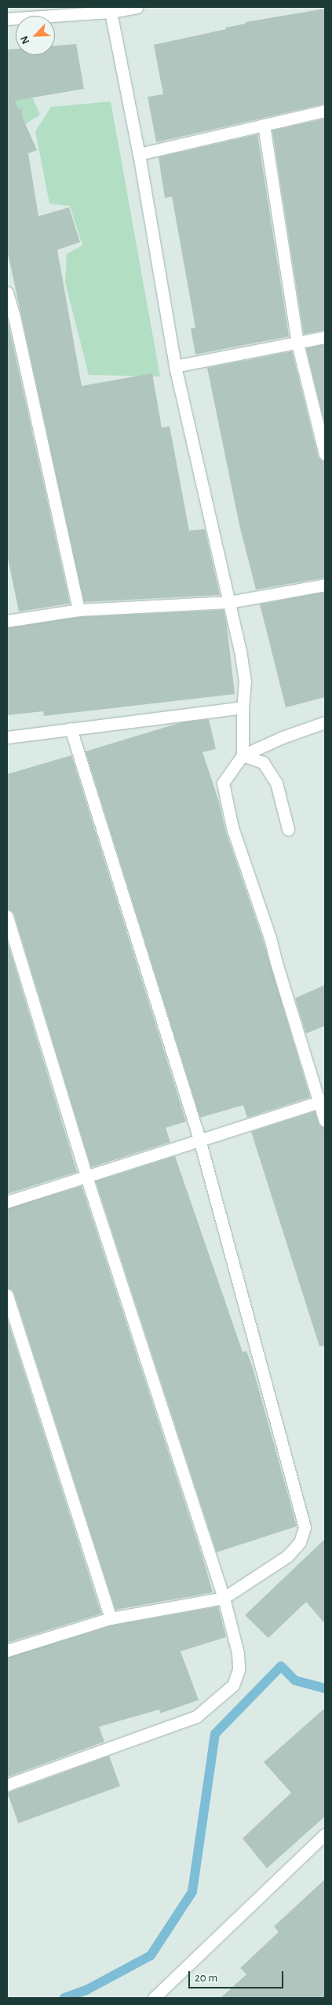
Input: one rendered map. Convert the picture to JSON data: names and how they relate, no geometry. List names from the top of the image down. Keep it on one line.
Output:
{"scale_bar":"20 m","north":"bottom left"}
